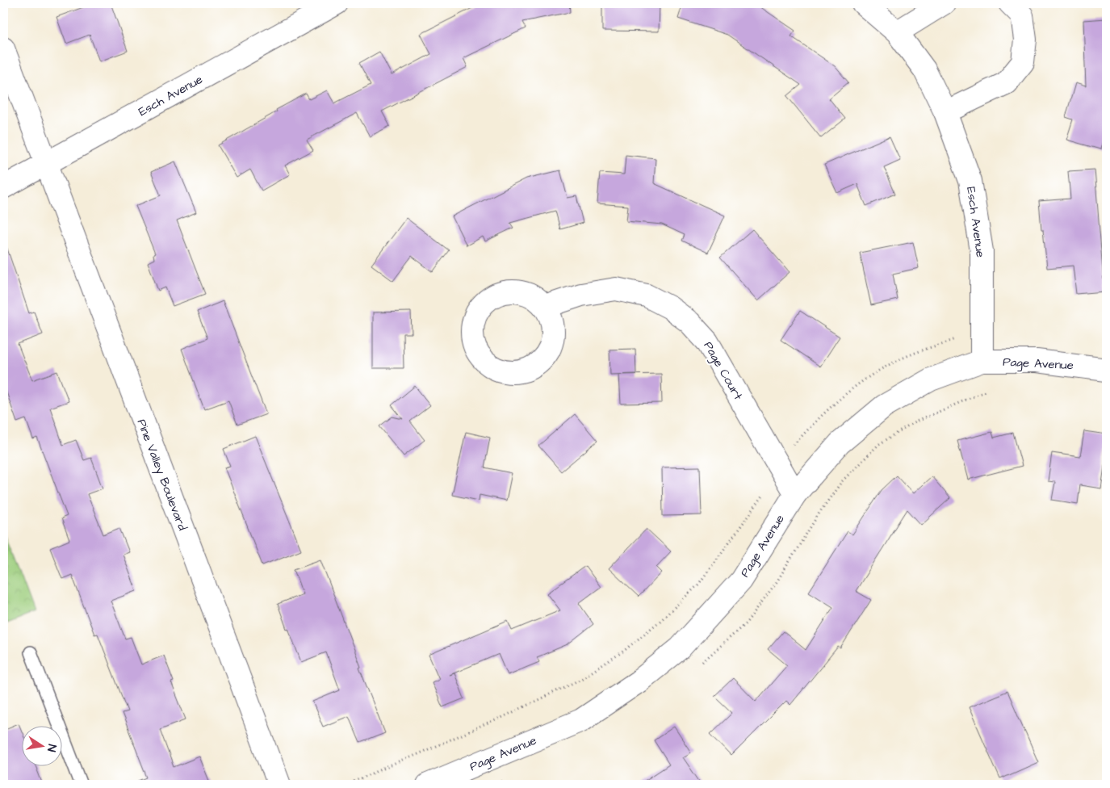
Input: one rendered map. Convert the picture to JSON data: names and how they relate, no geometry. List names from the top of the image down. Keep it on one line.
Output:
{"streets":{"street":["Esch Avenue","Page Avenue","Page Court","Pine Valley Boulevard"]},"crossings":[["Esch Avenue","Page Avenue"],["Esch Avenue","Pine Valley Boulevard"],["Page Avenue","Page Court"]],"north":"right"}
